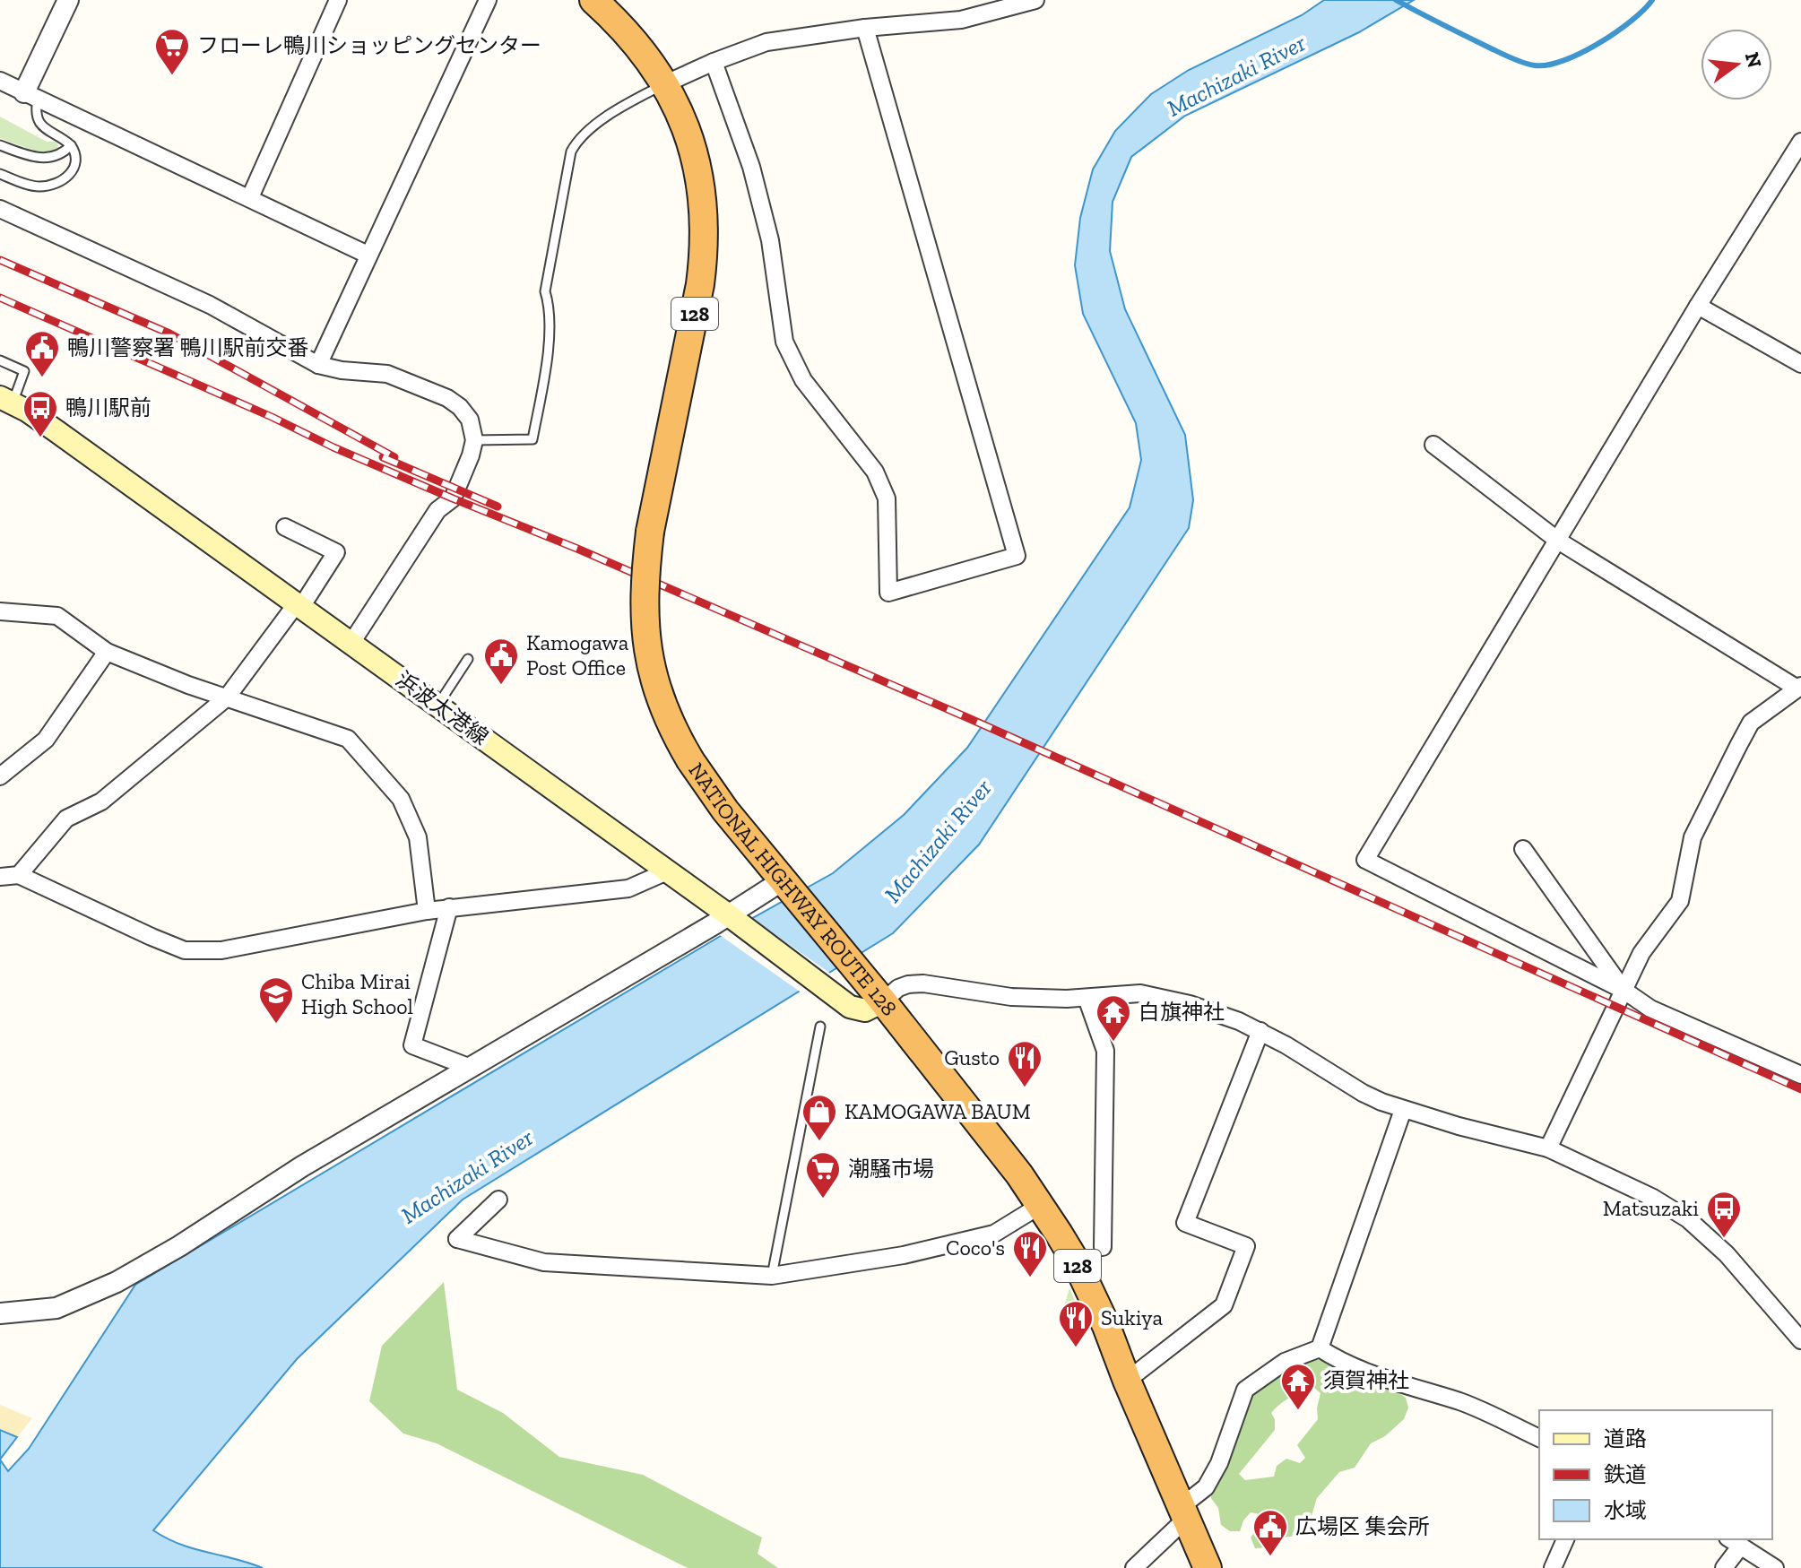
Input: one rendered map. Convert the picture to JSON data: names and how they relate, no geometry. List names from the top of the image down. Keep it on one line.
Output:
{"streets":{"highway":["128","NATIONAL HIGHWAY ROUTE 128"],"main road":["浜波太港線"]},"crossings":[["浜波太港線","NATIONAL HIGHWAY ROUTE 128"]],"water":["Machizaki River"],"places":{"supermarket":["フローレ鴨川ショッピングセンター","潮騒市場"],"public building":["鴨川警察署 鴨川駅前交番","Kamogawa Post Office","広場区 集会所"],"bus stop":["鴨川駅前","Matsuzaki"],"school or university":["Chiba Mirai High School"],"temple":["白旗神社","須賀神社"],"restaurant":["Gusto","Coco's","Sukiya"],"shop":["KAMOGAWA BAUM"]},"legend":["道路","鉄道","水域"],"north":"right"}
